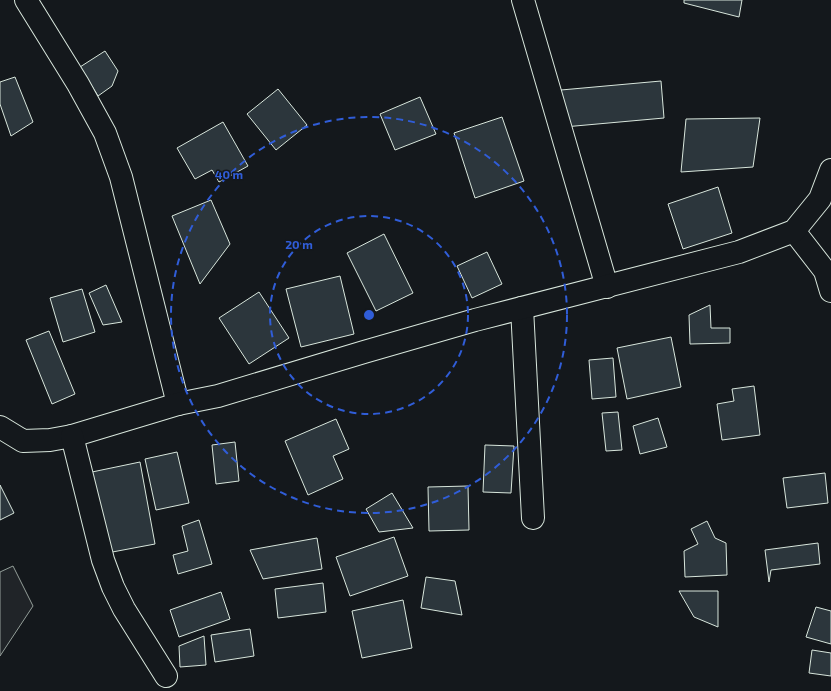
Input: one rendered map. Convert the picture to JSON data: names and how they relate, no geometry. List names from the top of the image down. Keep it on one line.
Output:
{"rings":["40 m","20 m"]}
